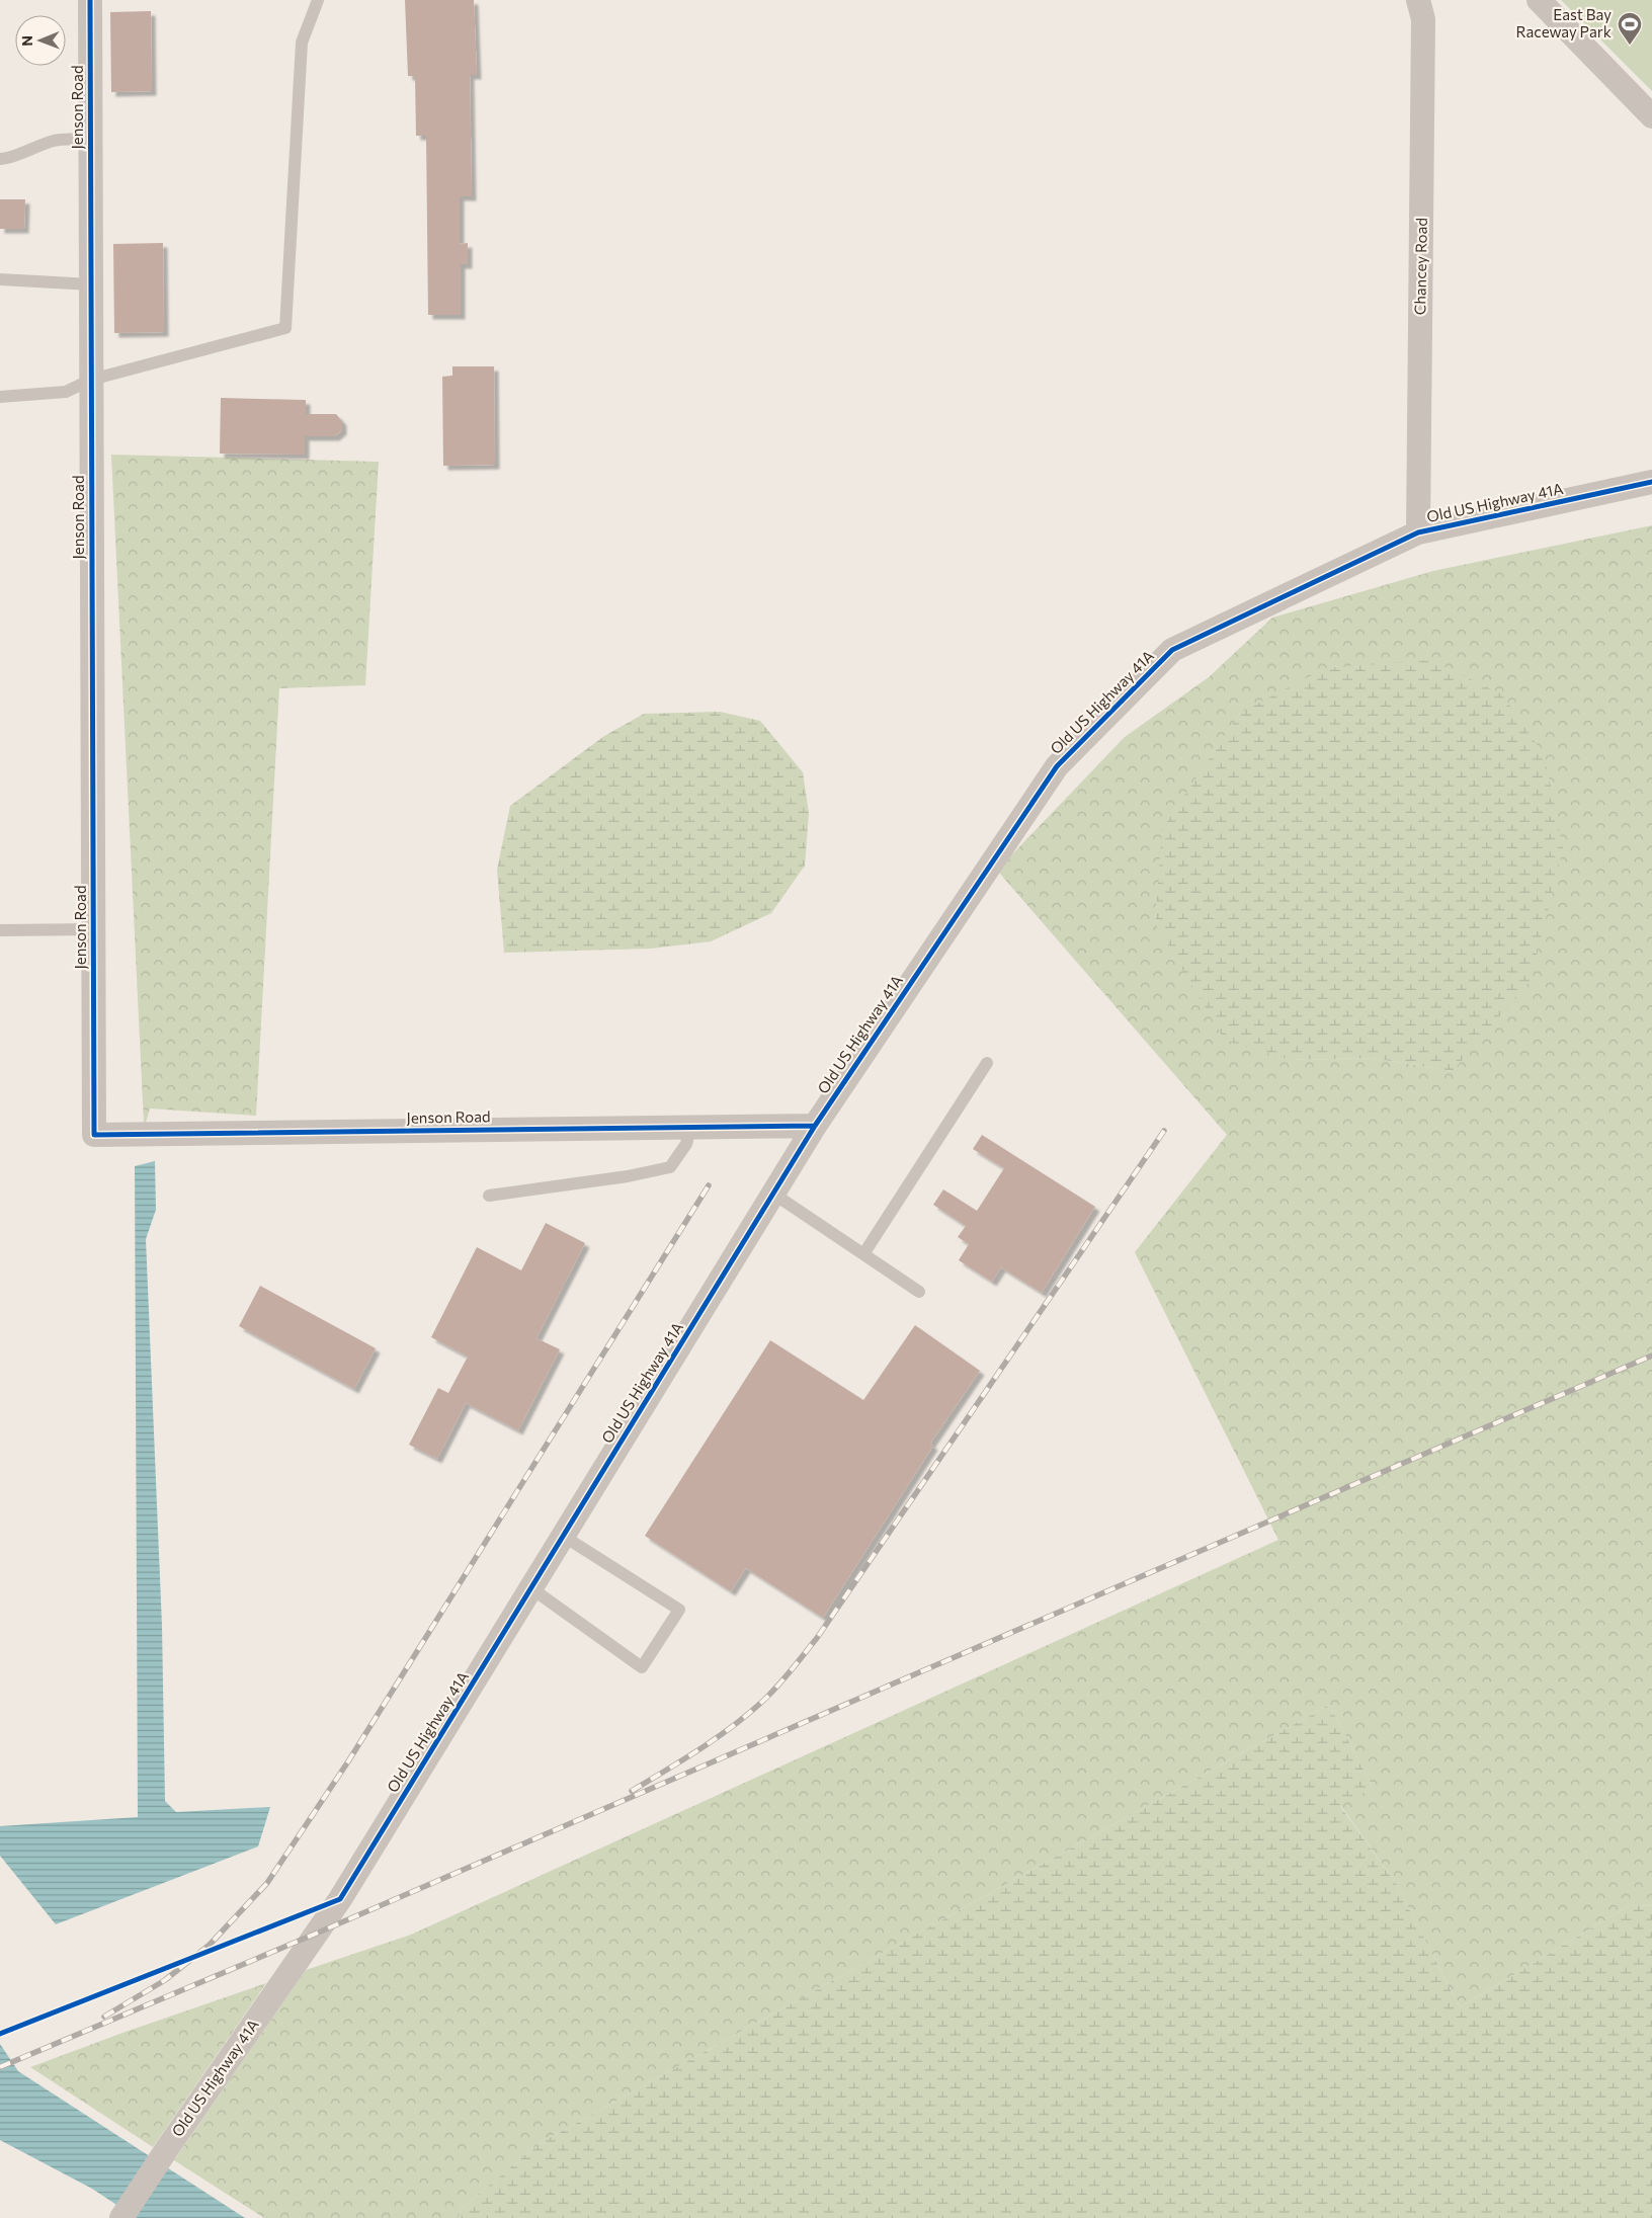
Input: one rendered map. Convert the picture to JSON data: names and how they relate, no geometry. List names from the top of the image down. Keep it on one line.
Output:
{"streets":{"street":["Jenson Road","Chancey Road","Old US Highway 41A"]},"crossings":[["Jenson Road","Old US Highway 41A"],["Chancey Road","Old US Highway 41A"]],"places":{"sports":["East Bay Raceway Park"]},"north":"left"}
